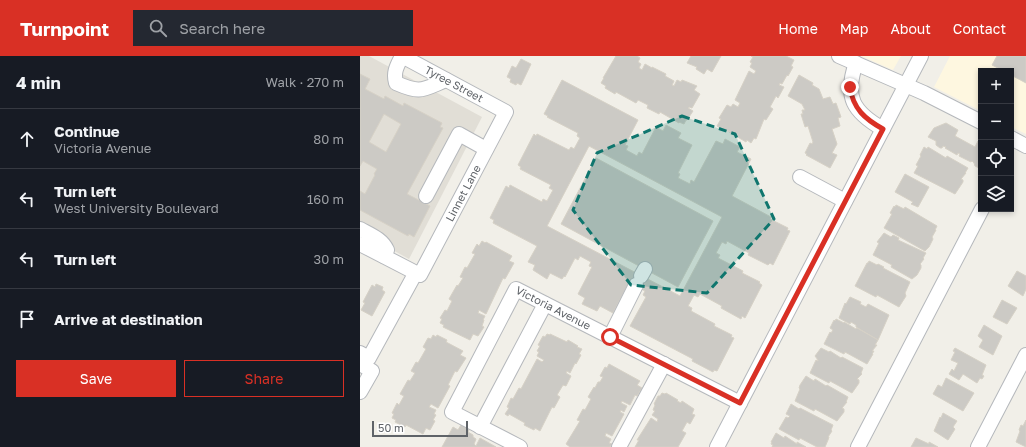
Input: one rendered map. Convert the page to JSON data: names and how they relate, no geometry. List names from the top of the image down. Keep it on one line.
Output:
{"streets":{"street":["Tyree Street","Linnet Lane","Victoria Avenue"]},"crossings":[["Tyree Street","Linnet Lane"]],"scale_bar":"50 m","page":{"header":"Turnpoint","search":"Search here","nav":["Home","Map","About","Contact"],"heading":["4 min","Walk · 270 m"],"map_buttons":["+","−"],"list":[["Continue","Victoria Avenue","80 m"],["Turn left","West University Boulevard","160 m"],["Turn left","30 m"],"Arrive at destination"],"buttons":["Save","Share"],"scale":"50 m"}}
